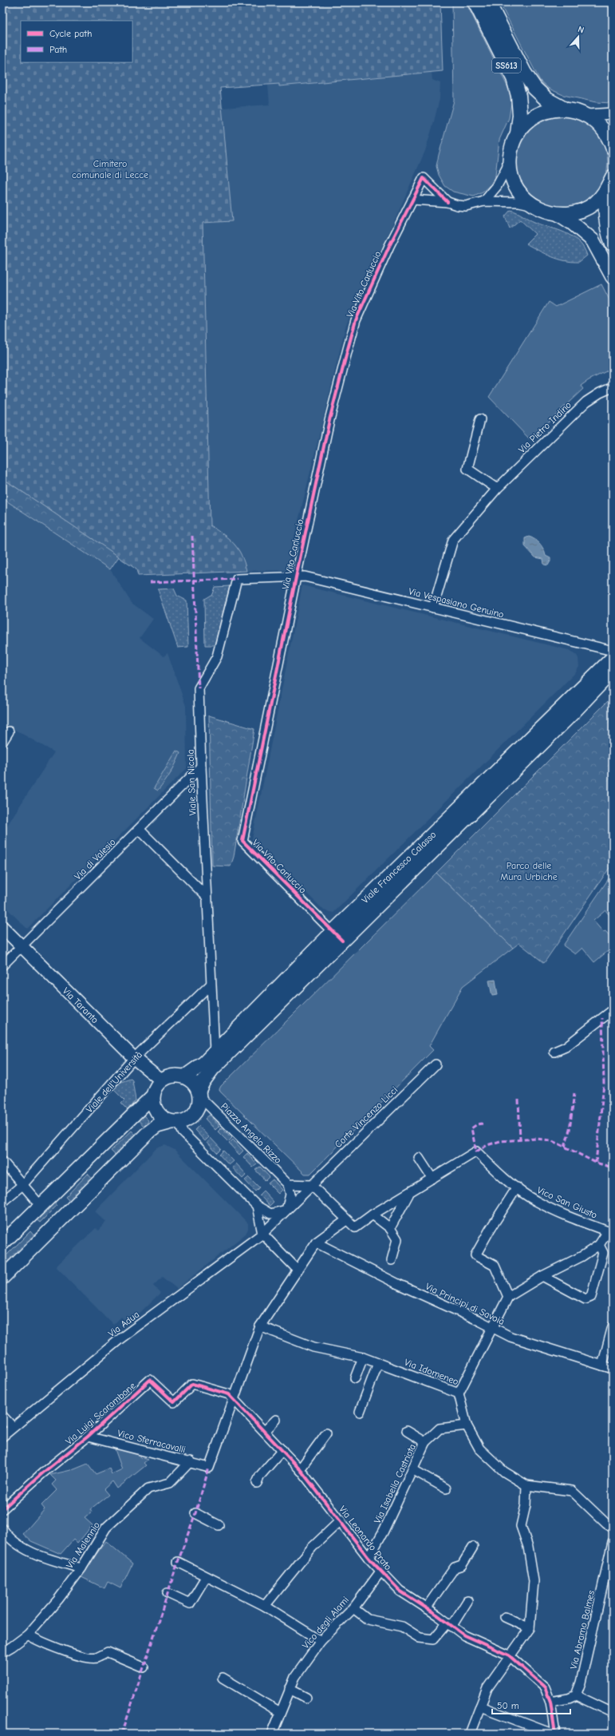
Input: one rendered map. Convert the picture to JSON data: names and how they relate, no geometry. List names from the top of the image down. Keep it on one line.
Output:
{"streets":{"highway":["SS613"],"main road":["Viale Francesco Calasso","Via Taranto"],"street":["Via Vito Carluccio","Via Pietro Indino","Via Vespasiano Genuino","Viale San Nicola","Via di Valesio","Viale dell'Università","Corte Vincenzo Licci","Piazza Angelo Rizzo","Vico San Giusto","Via Principi di Savoia","Via Adua","Via Idomeneo","Via Luigi Scarambone","Vico Sferracavalli","Via Isabella Castriota","Via Leonardo Prato","Via Malennio","Vico degli Alami","Via Abramo Balmes"]},"crossings":[["Via Vito Carluccio","Via Vespasiano Genuino"],["Via Vito Carluccio","Viale San Nicola"],["Via Vito Carluccio","Viale Francesco Calasso"],["Via Pietro Indino","Via Vespasiano Genuino"],["Via Vespasiano Genuino","Viale San Nicola"],["Viale San Nicola","Via di Valesio"],["Viale San Nicola","Viale Francesco Calasso"],["Viale San Nicola","Viale dell'Università"],["Via di Valesio","Via Taranto"],["Viale Francesco Calasso","Via Taranto"],["Viale Francesco Calasso","Piazza Angelo Rizzo"],["Via Taranto","Viale dell'Università"],["Via Taranto","Piazza Angelo Rizzo"],["Via Idomeneo","Via Isabella Castriota"],["Via Luigi Scarambone","Vico Sferracavalli"],["Via Luigi Scarambone","Via Leonardo Prato"],["Vico Sferracavalli","Via Leonardo Prato"],["Vico Sferracavalli","Via Malennio"],["Via Isabella Castriota","Via Leonardo Prato"],["Via Leonardo Prato","Vico degli Alami"]],"parks":["Cimitero comunale di Lecce","Parco delle Mura Urbiche"],"legend":["Cycle path","Path"],"scale_bar":"50 m","north":"top"}
